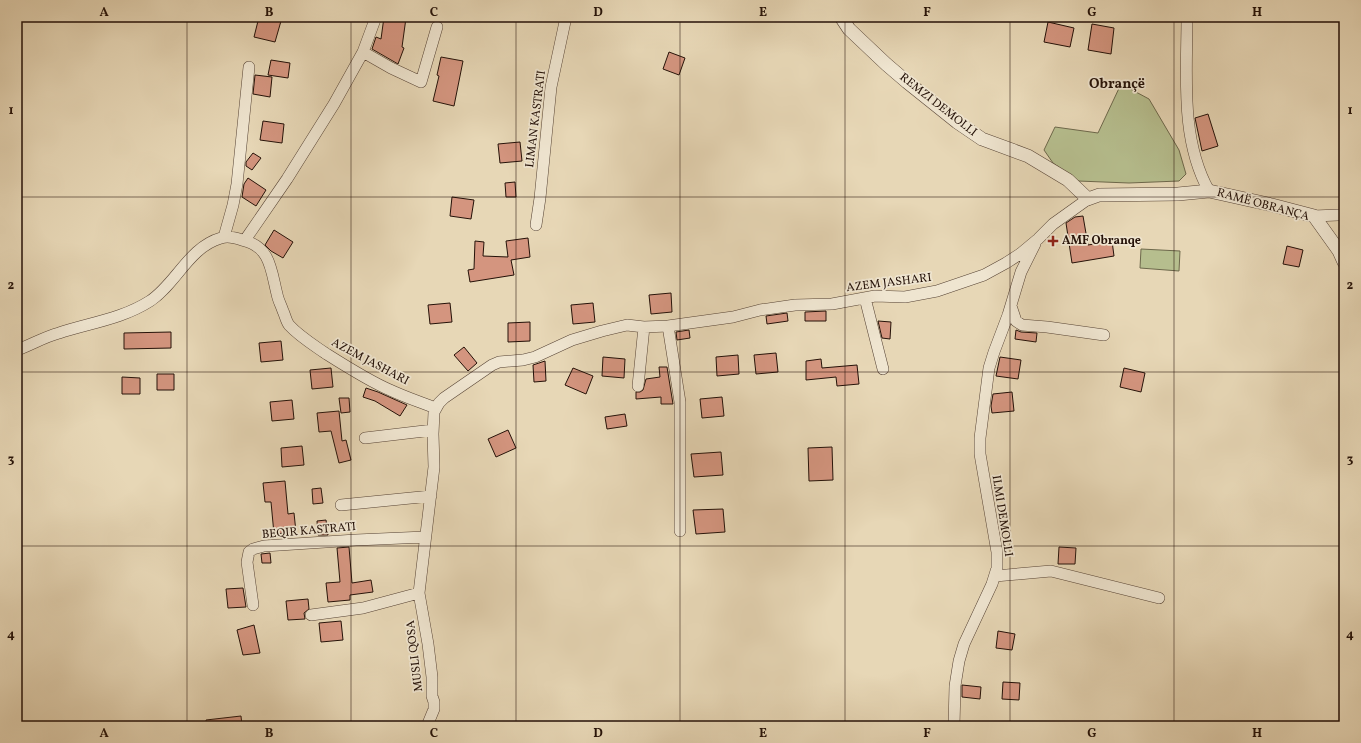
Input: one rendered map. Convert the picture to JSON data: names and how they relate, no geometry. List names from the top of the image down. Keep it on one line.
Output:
{"streets":{"street":["REMZI DEMOLLI","LIMAN KASTRATI","RAMË OBRANÇA","AZEM JASHARI","ILMI DEMOLLI","BEQIR KASTRATI","MUSLI QOSA"]},"crossings":[["REMZI DEMOLLI","RAMË OBRANÇA"],["REMZI DEMOLLI","AZEM JASHARI"],["RAMË OBRANÇA","AZEM JASHARI"],["AZEM JASHARI","ILMI DEMOLLI"],["BEQIR KASTRATI","MUSLI QOSA"]],"districts":["Obrançë"],"places":{"health":["AMF Obranqe"]},"grid":{"columns":["A","B","C","D","E","F","G","H"],"rows":["1","2","3","4"]}}
